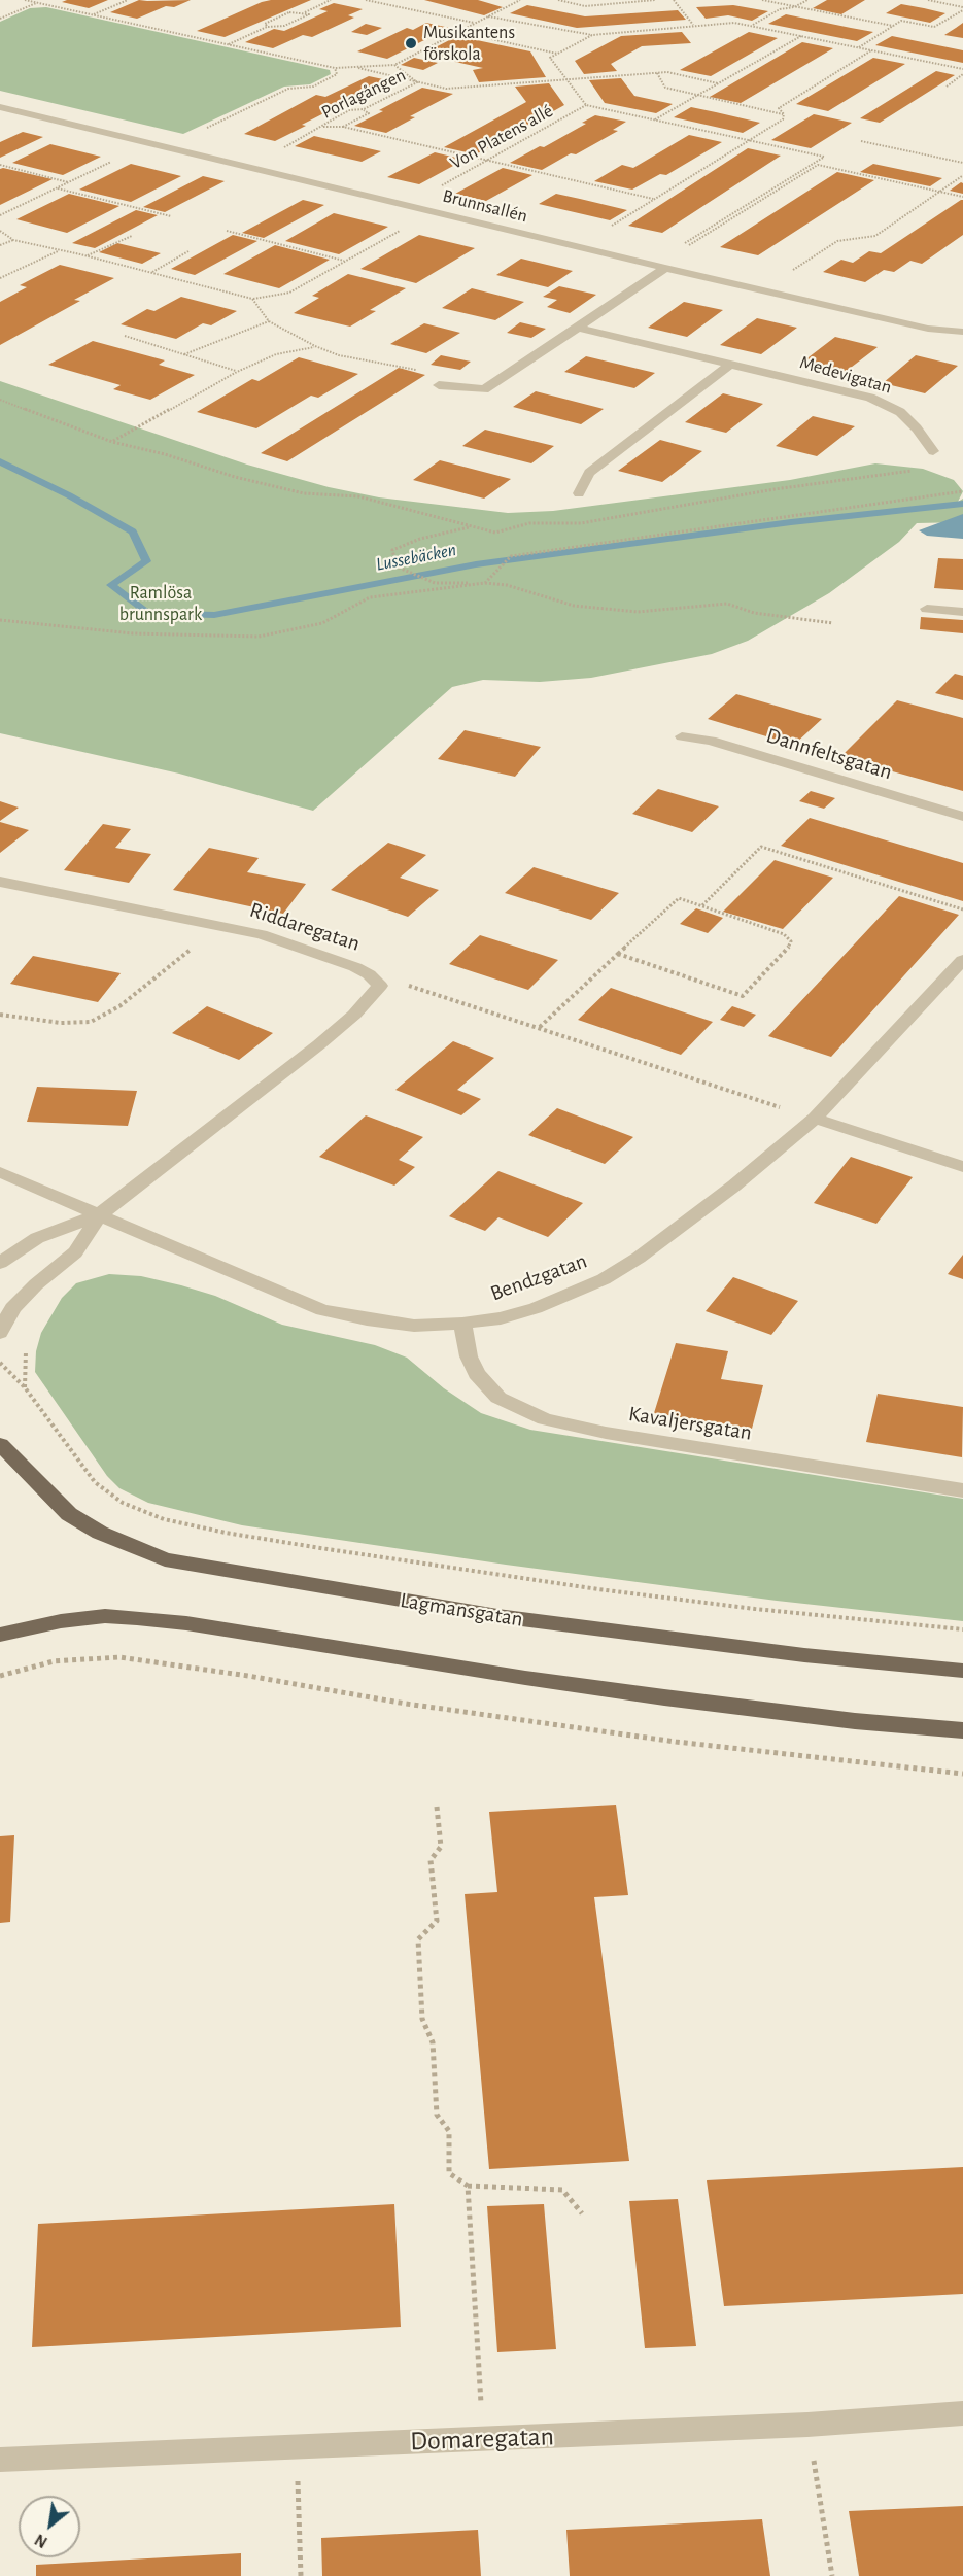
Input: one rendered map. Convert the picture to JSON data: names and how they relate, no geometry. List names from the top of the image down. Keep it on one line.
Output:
{"streets":{"main road":["Lagmansgatan"],"street":["Brunnsallén","Medevigatan","Dannfeltsgatan","Riddaregatan","Bendzgatan","Kavaljersgatan","Domaregatan"],"path":["Porlagången","Von Platens allé"]},"crossings":[["Bendzgatan","Kavaljersgatan"]],"water":["Lussebäcken"],"parks":["Ramlösa brunnspark"],"places":["Musikantens förskola"],"north":"bottom left"}
